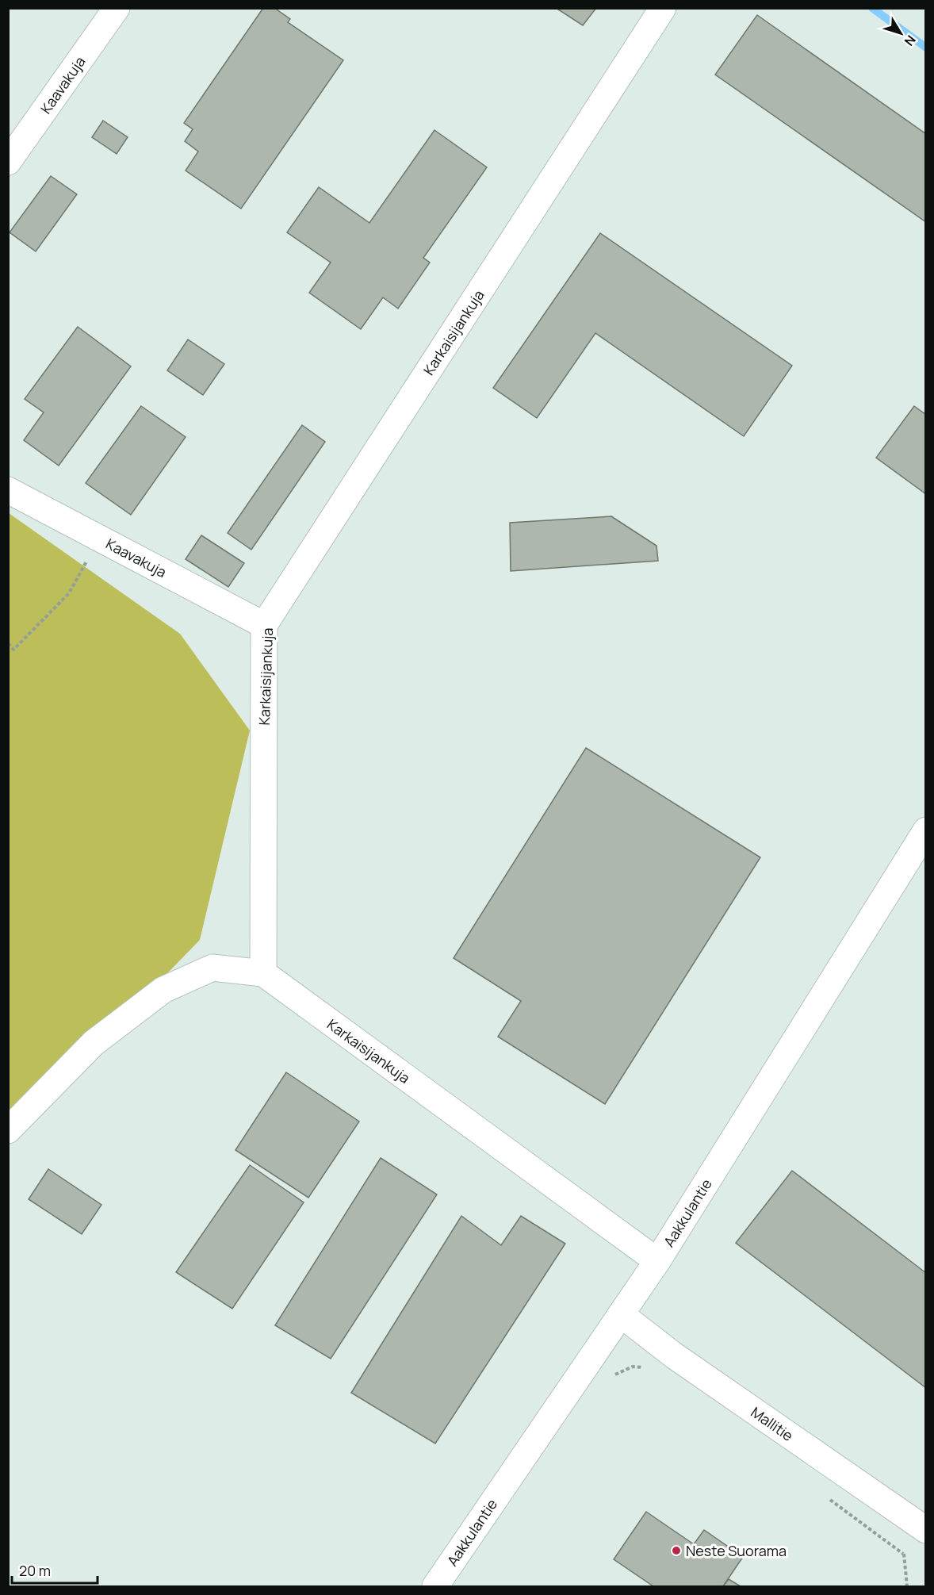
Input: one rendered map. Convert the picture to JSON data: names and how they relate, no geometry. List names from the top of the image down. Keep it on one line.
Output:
{"streets":{"street":["Kaavakuja","Karkaisijankuja","Aakkulantie","Mallitie"]},"crossings":[["Kaavakuja","Karkaisijankuja"],["Karkaisijankuja","Aakkulantie"],["Aakkulantie","Mallitie"]],"places":["Neste Suorama"],"scale_bar":"20 m","north":"bottom right"}
